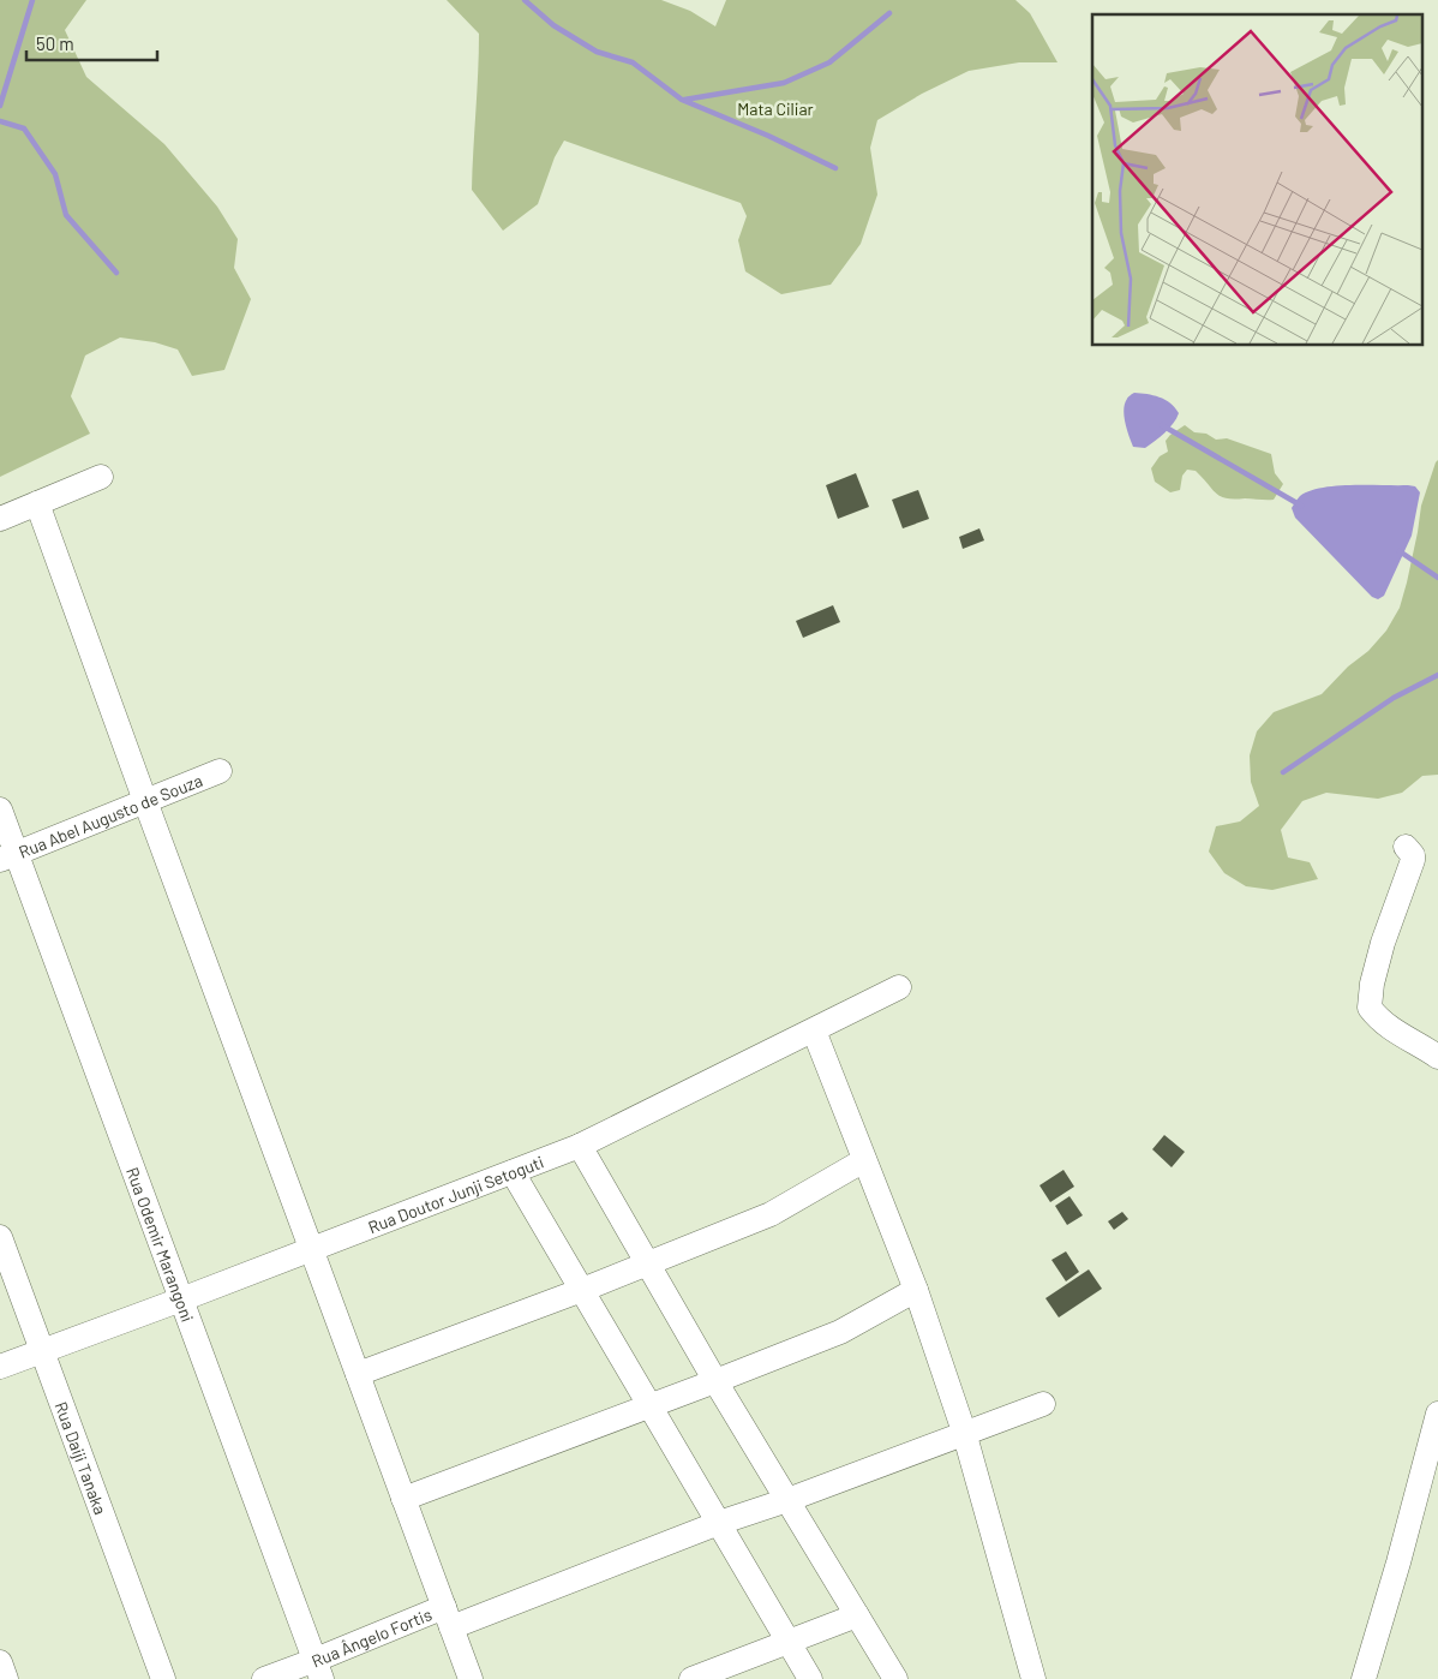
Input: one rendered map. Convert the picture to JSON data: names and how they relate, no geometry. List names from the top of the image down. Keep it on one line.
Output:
{"streets":{"street":["Rua Abel Augusto de Souza","Rua Doutor Junji Setoguti","Rua Odemir Marangoni","Rua Daiji Tanaka","Rua Ângelo Fortis"]},"crossings":[["Rua Abel Augusto de Souza","Rua Odemir Marangoni"],["Rua Doutor Junji Setoguti","Rua Odemir Marangoni"],["Rua Doutor Junji Setoguti","Rua Daiji Tanaka"],["Rua Odemir Marangoni","Rua Ângelo Fortis"]],"parks":["Mata Ciliar"],"scale_bar":"50 m"}
